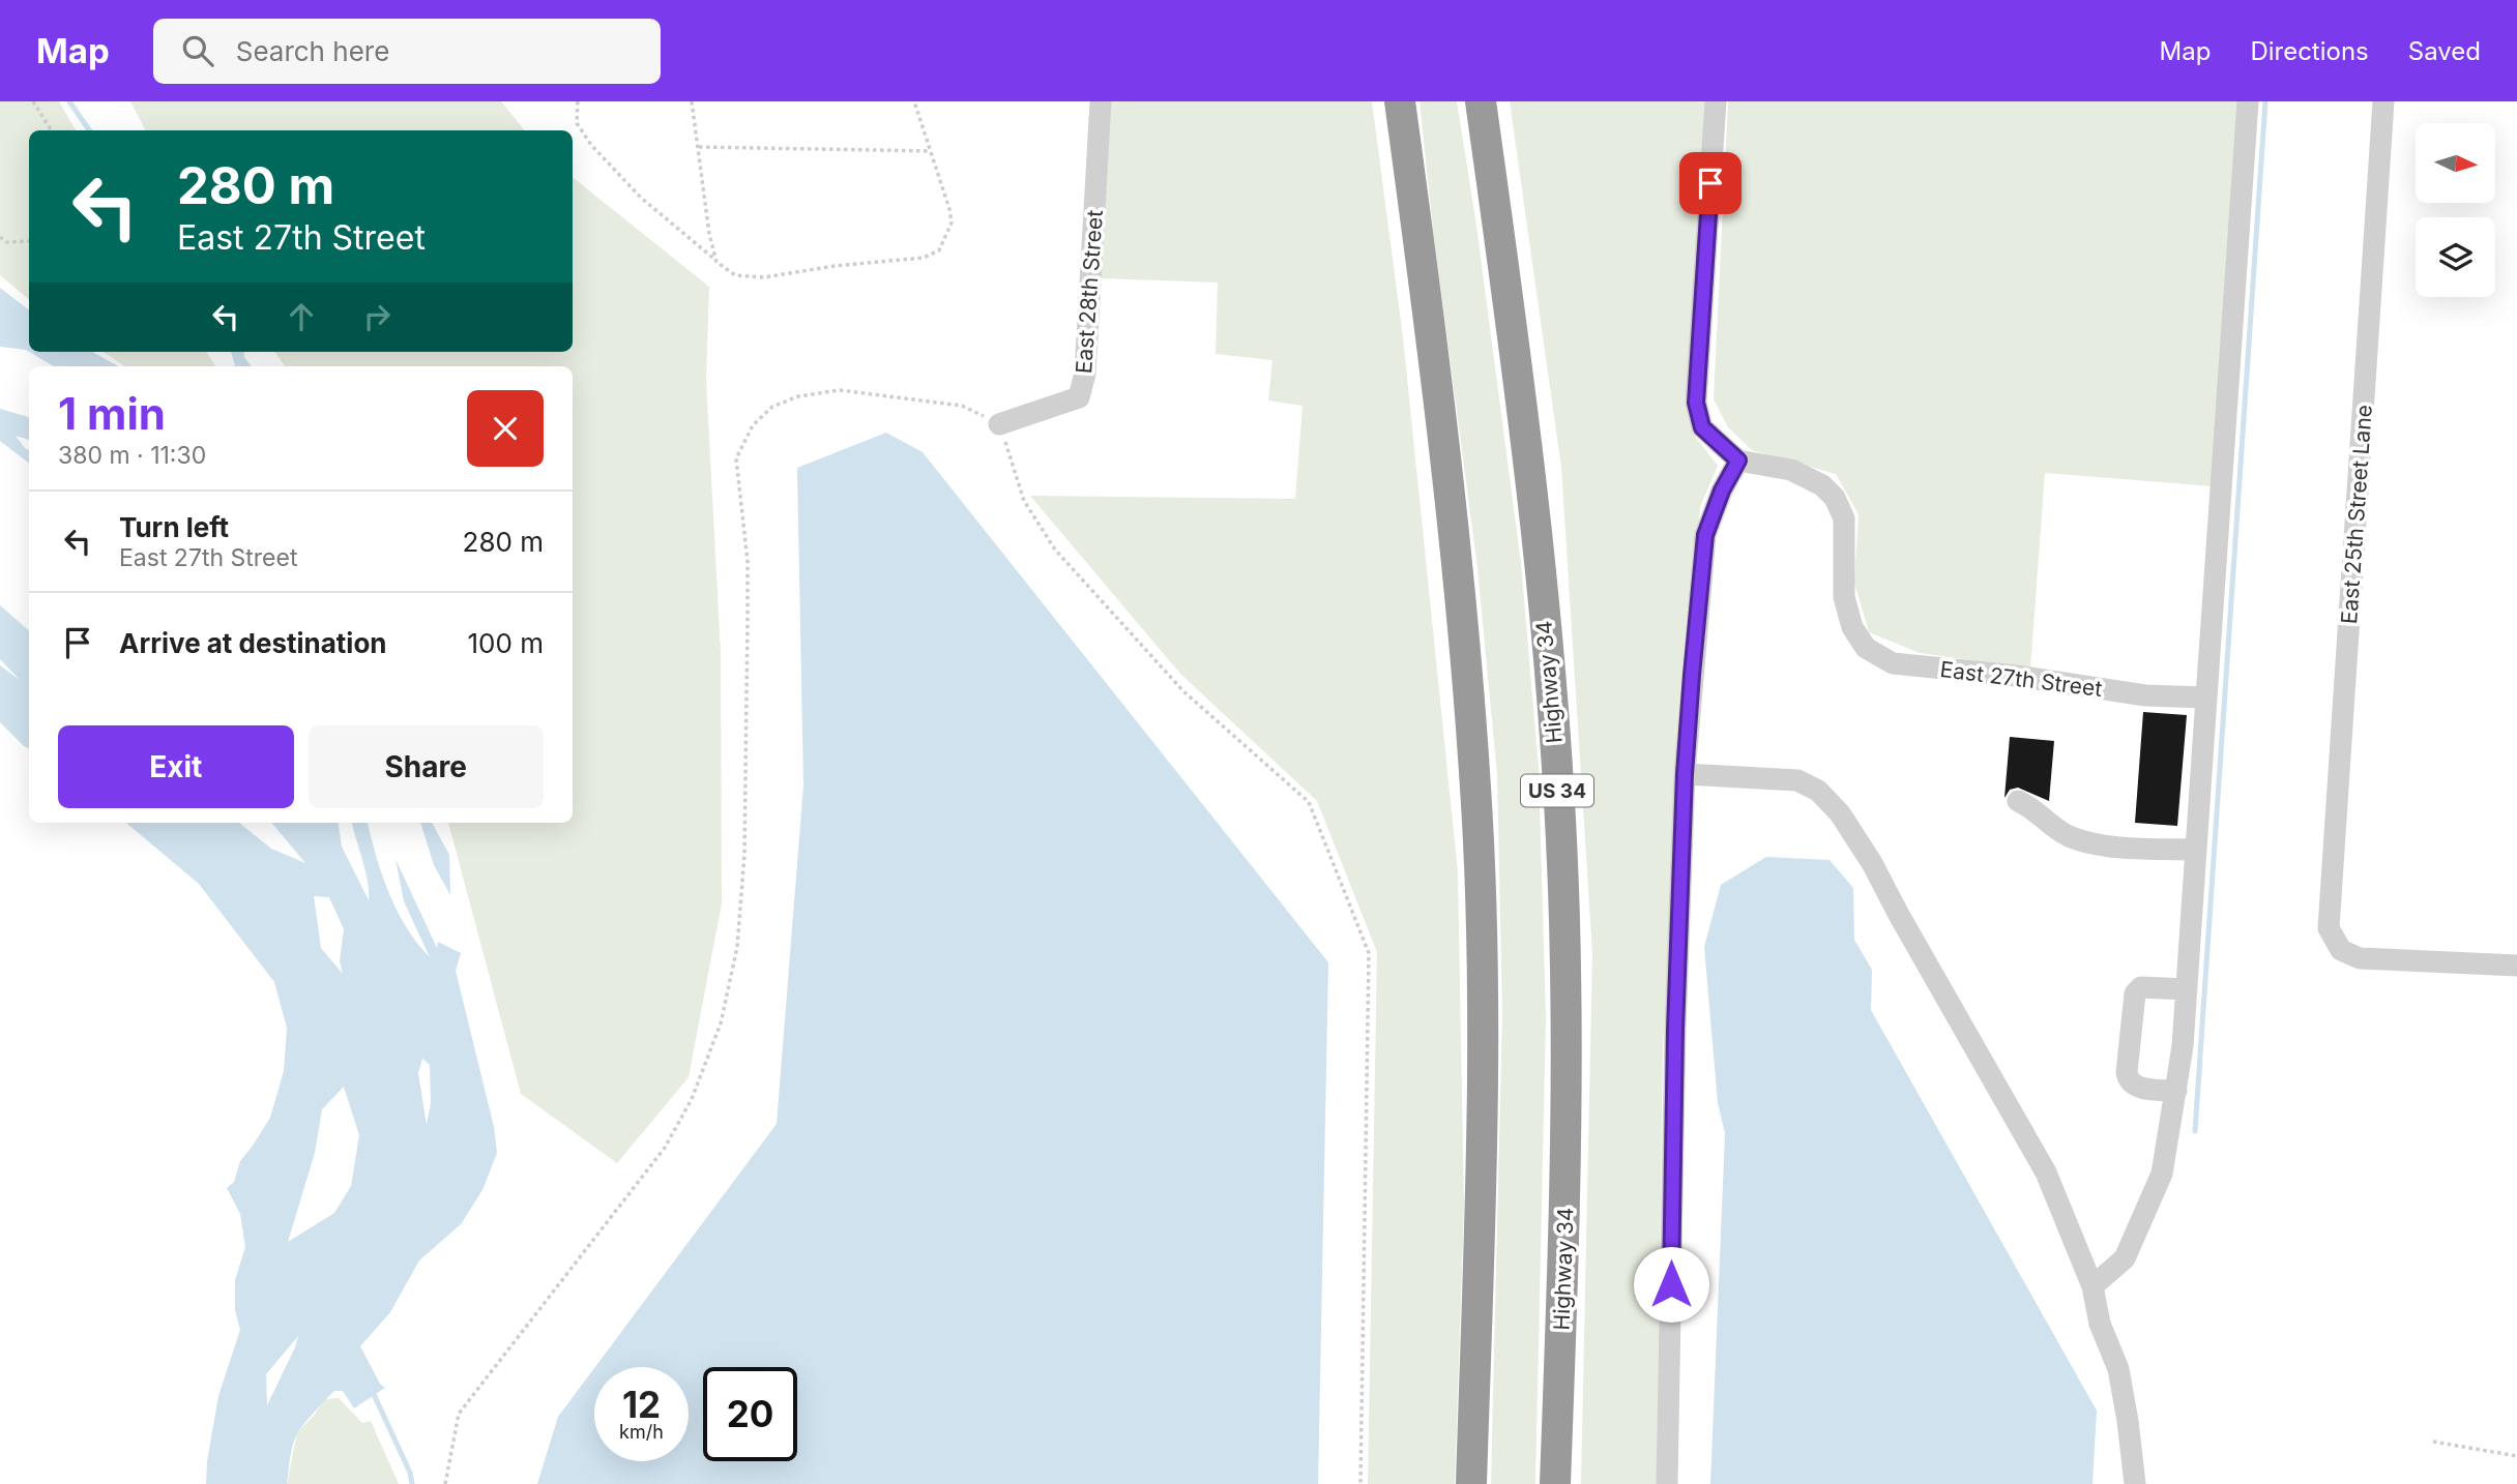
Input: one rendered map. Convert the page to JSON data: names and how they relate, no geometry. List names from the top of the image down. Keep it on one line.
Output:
{"streets":{"highway":["Highway 34","US 34"],"street":["East 28th Street","East 25th Street Lane","East 27th Street"]},"north":"right","page":{"header":"Map","search":"Search here","nav":["Map","Directions","Saved"],"turn":["280 m","East 27th Street"],"heading":["1 min","380 m · 11:30"],"list":[{"name":"Turn left","note":"East 27th Street","value":"280 m"},{"name":"Arrive at destination","value":"100 m"}],"buttons":["Exit","Share"],"speed":"12 km/h","limit":"20"}}
